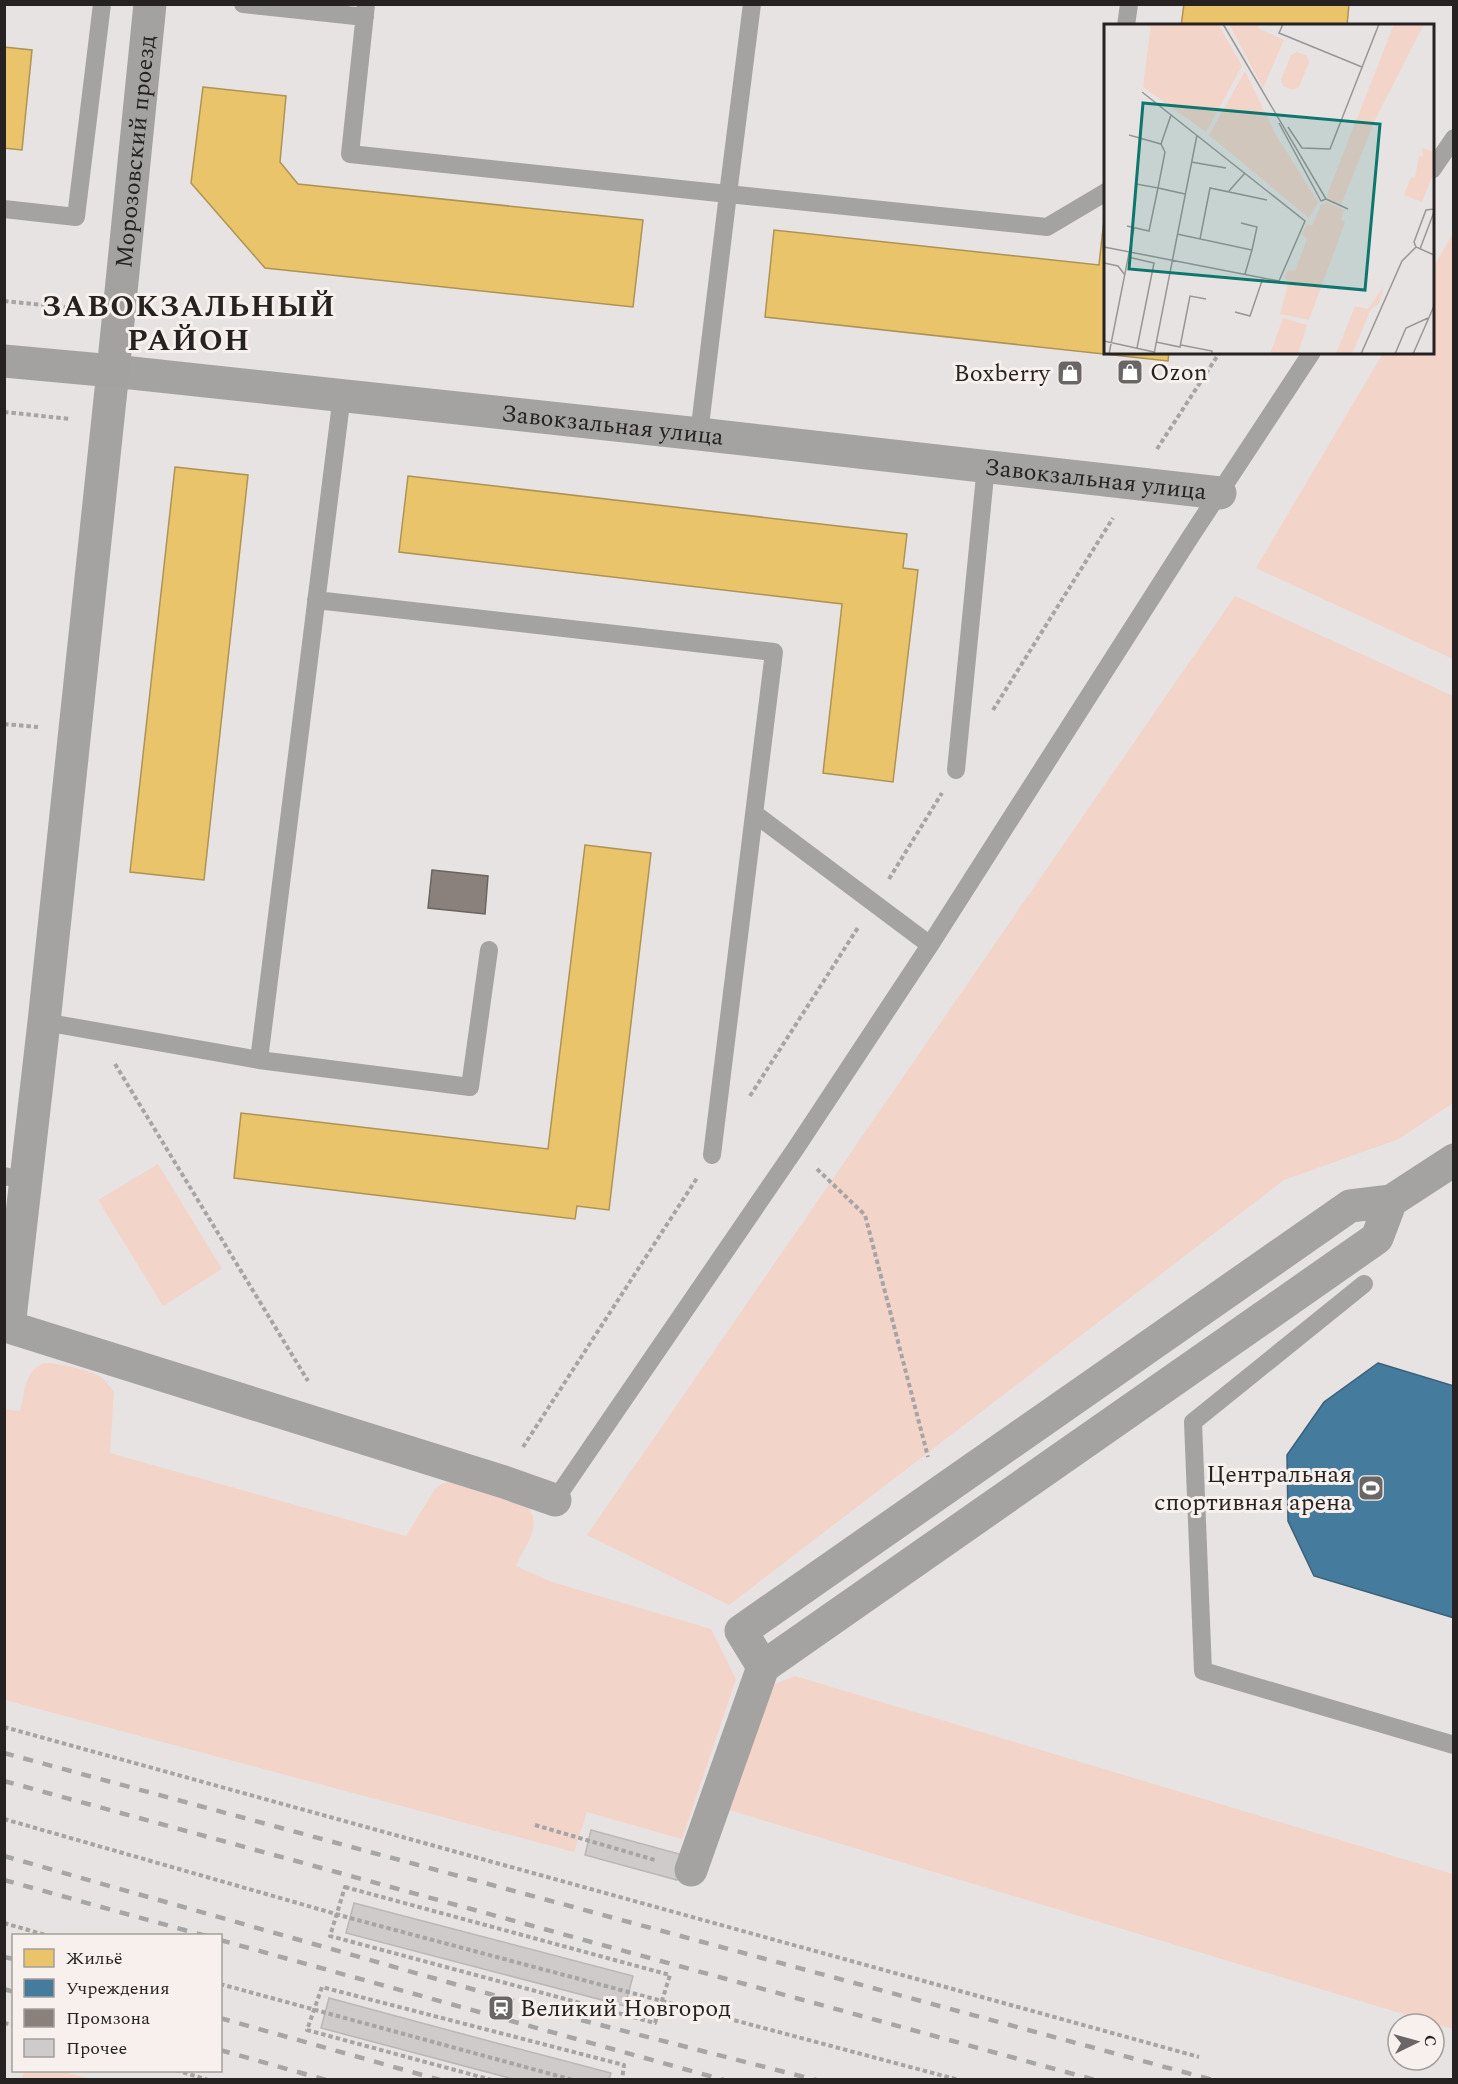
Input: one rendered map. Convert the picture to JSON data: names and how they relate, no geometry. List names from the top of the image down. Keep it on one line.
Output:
{"streets":{"street":["Морозовский проезд","Завокзальная улица"]},"crossings":[["Морозовский проезд","Завокзальная улица"]],"districts":["ЗАВОКЗАЛЬНЫЙ РАЙОН"],"places":{"shop":["Ozon","Boxberry"],"sports":["Центральная спортивная арена"],"station":["Великий Новгород"]},"legend":["Жильё","Учреждения","Промзона","Прочее"],"north":"right"}
